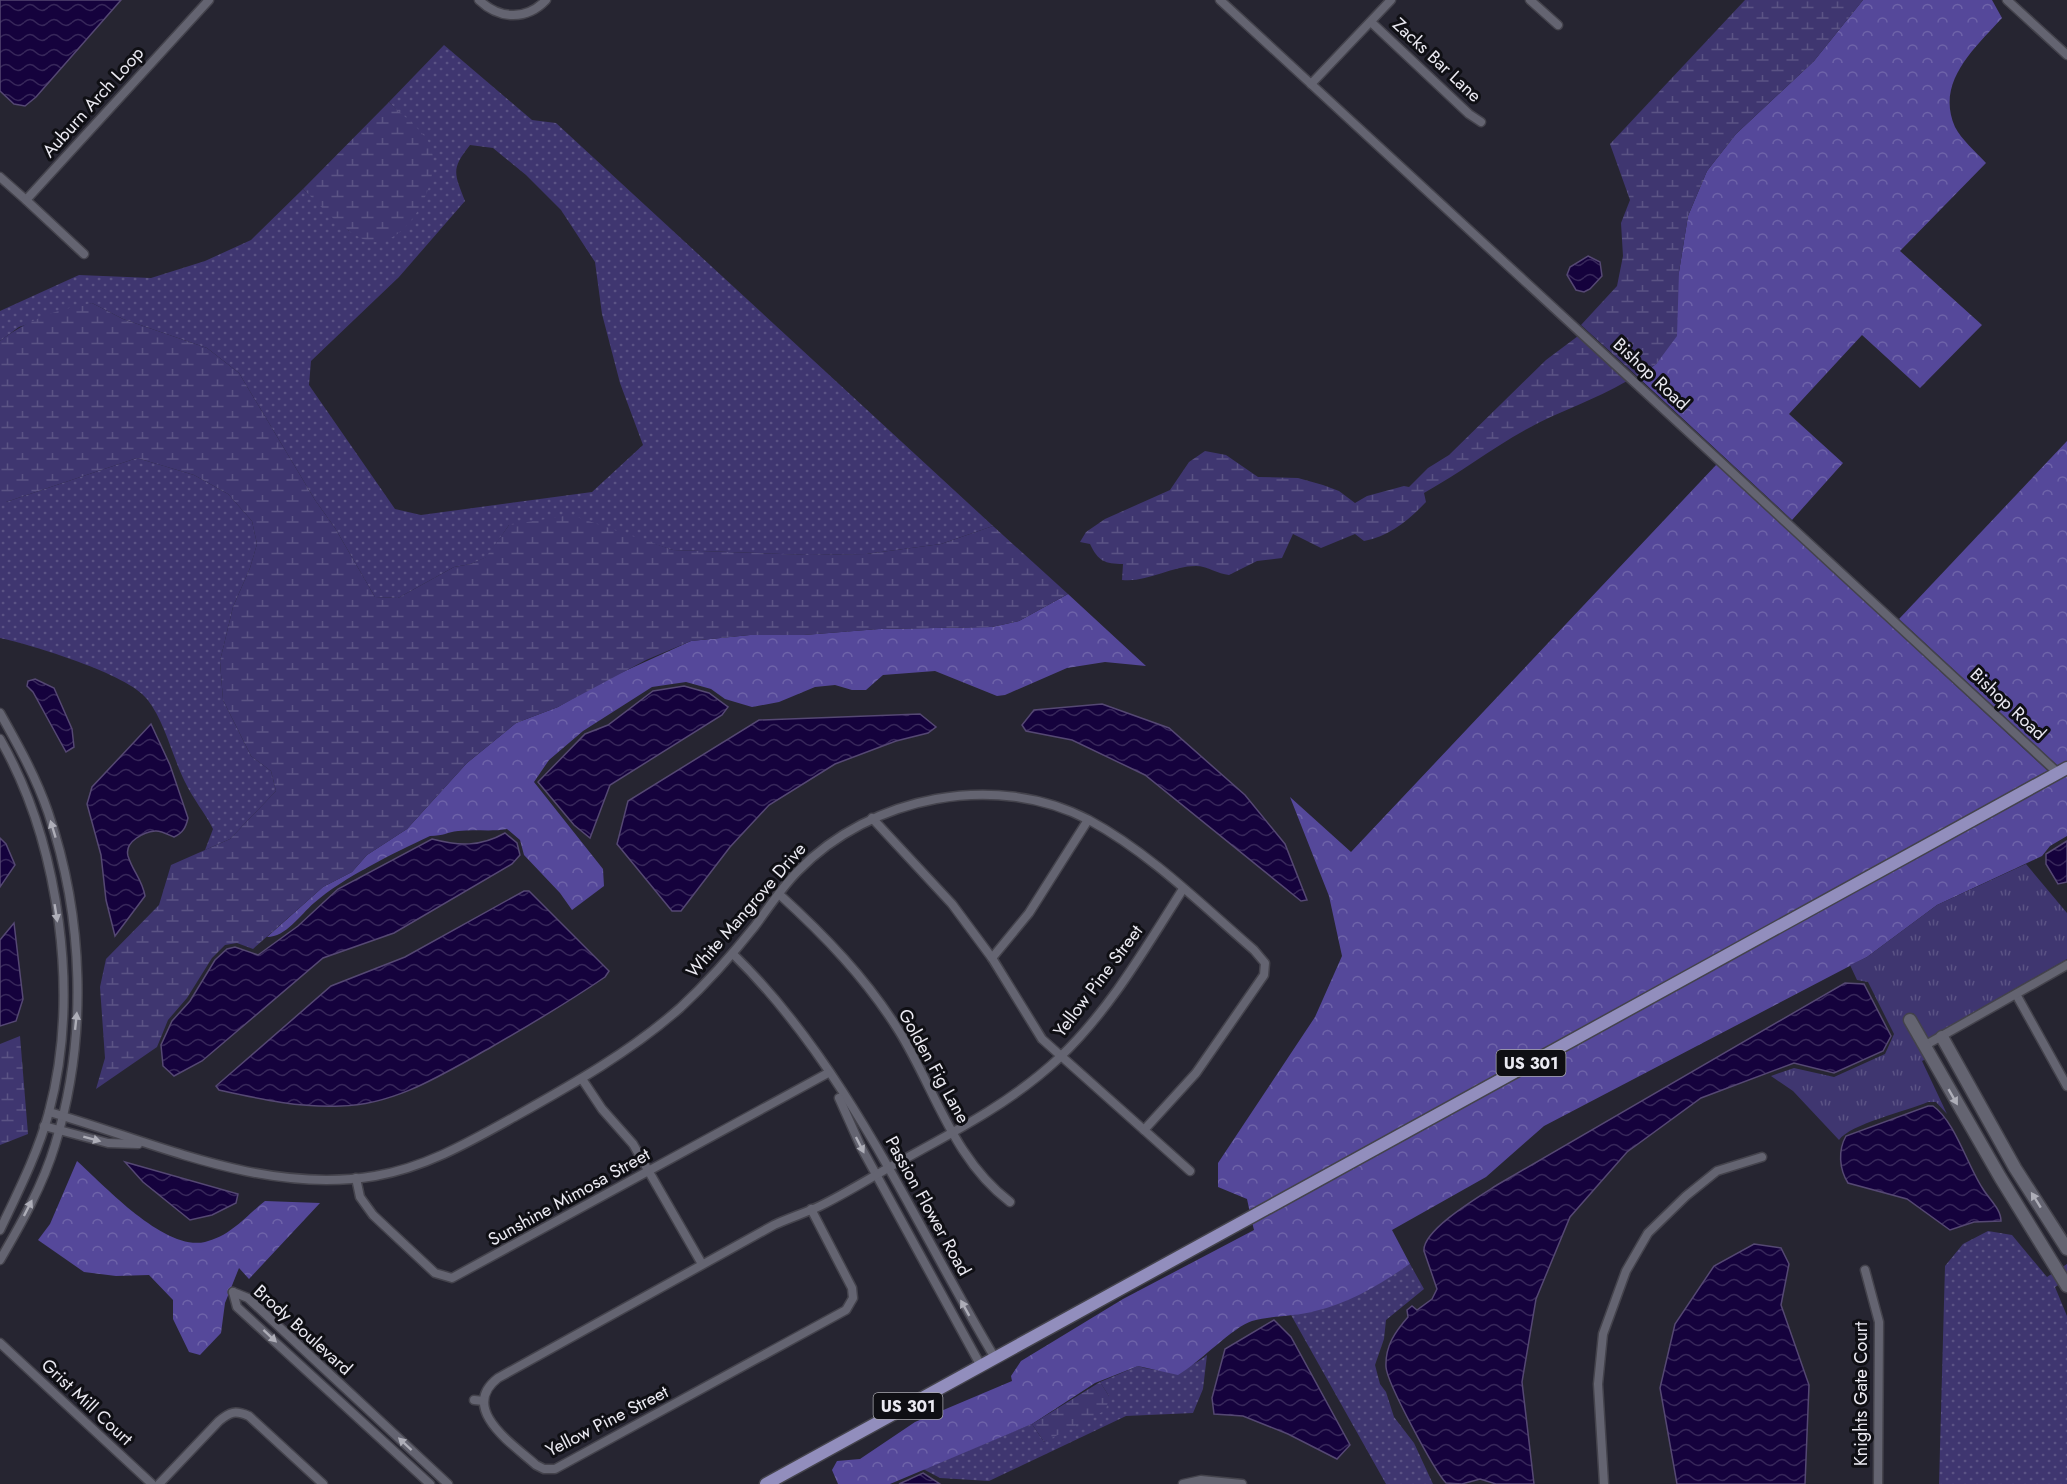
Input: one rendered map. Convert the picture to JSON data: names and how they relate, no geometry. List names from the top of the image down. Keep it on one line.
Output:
{"streets":{"main road":["US 301"],"street":["Zacks Bar Lane","Auburn Arch Loop","Bishop Road","White Mangrove Drive","Yellow Pine Street","Golden Fig Lane","Sunshine Mimosa Street","Passion Flower Road","Brody Boulevard","Knights Gate Court","Grist Mill Court"]},"crossings":[["Bishop Road","US 301"],["White Mangrove Drive","Yellow Pine Street"],["White Mangrove Drive","Golden Fig Lane"],["White Mangrove Drive","Sunshine Mimosa Street"],["White Mangrove Drive","Passion Flower Road"],["Yellow Pine Street","Golden Fig Lane"],["Yellow Pine Street","Passion Flower Road"],["US 301","Passion Flower Road"],["Sunshine Mimosa Street","Passion Flower Road"]]}
